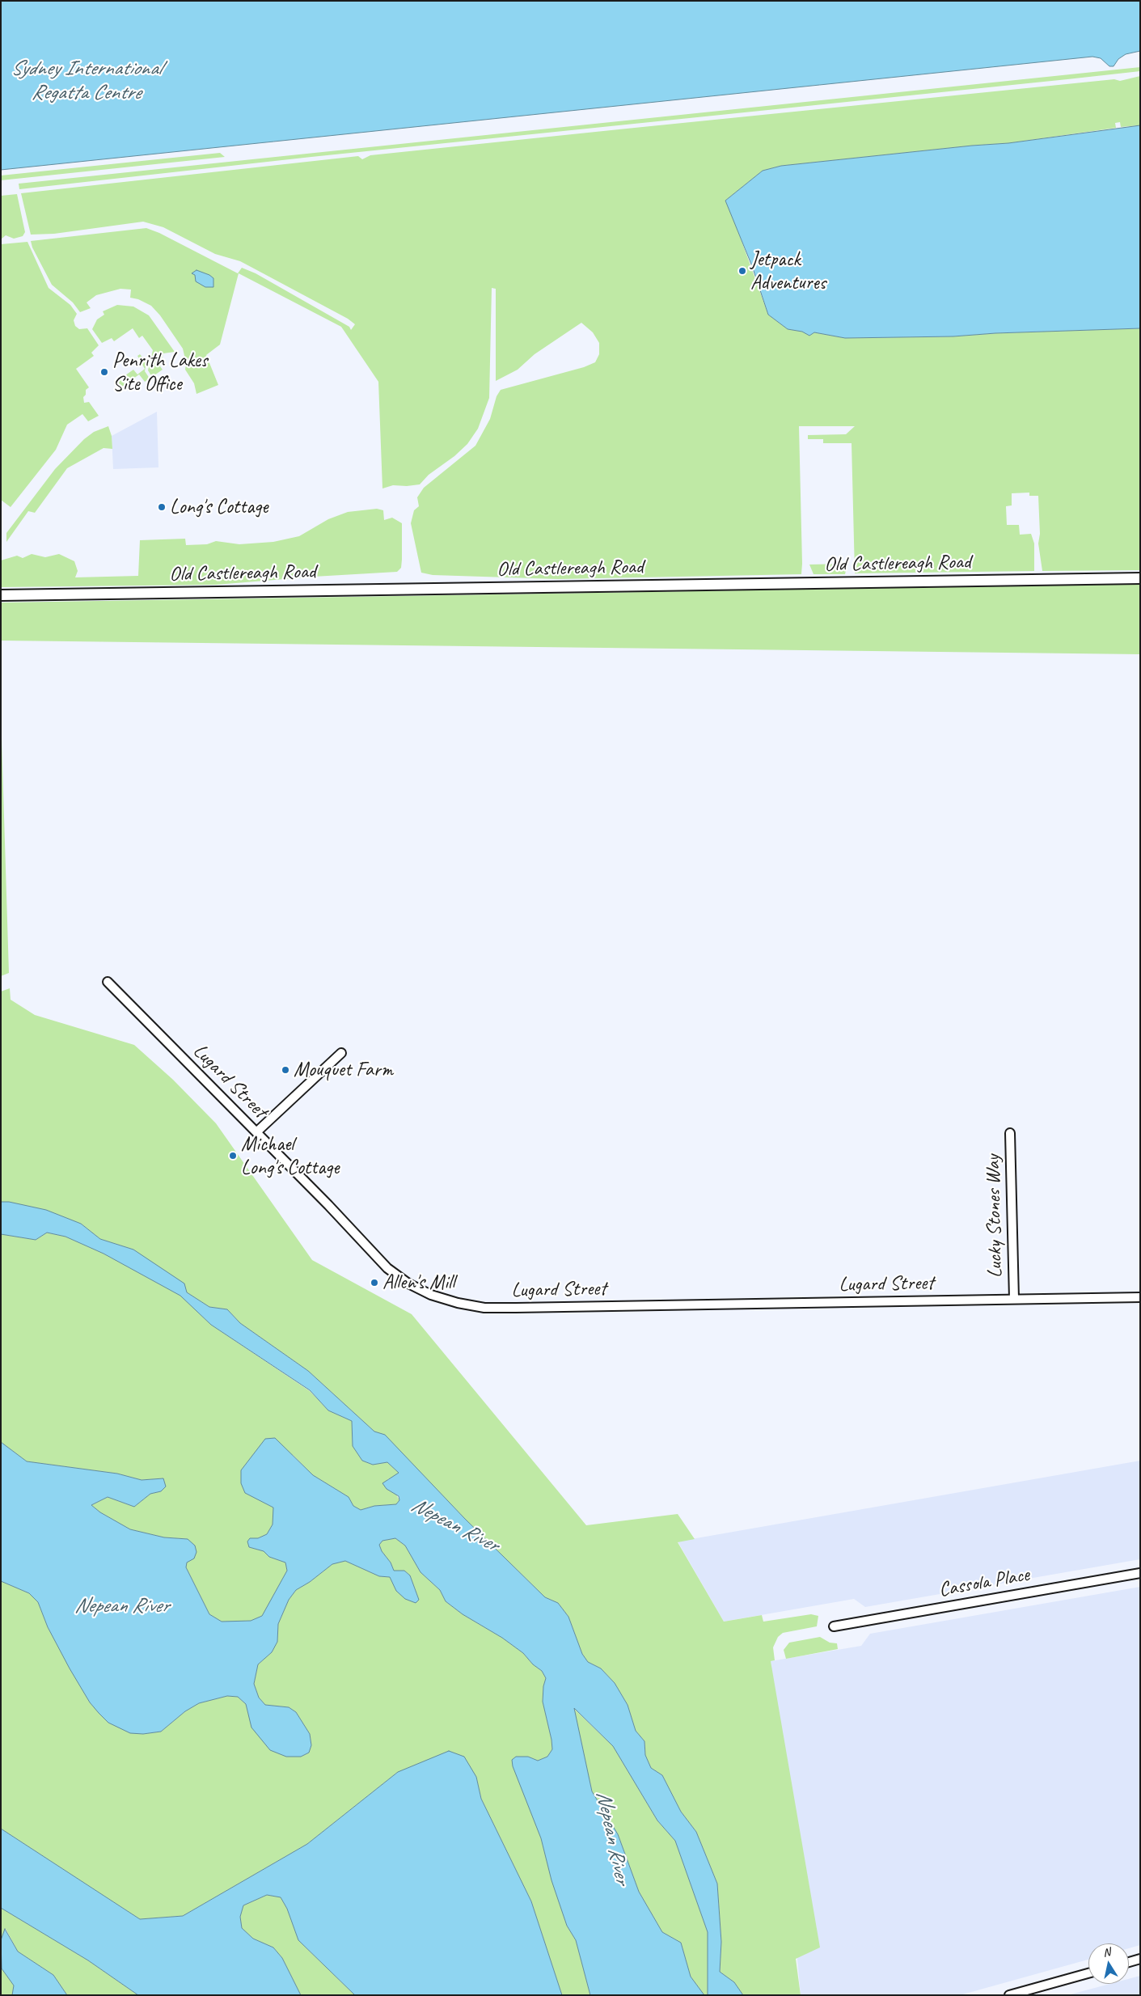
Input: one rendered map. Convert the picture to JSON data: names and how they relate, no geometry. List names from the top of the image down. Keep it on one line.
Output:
{"streets":{"street":["Old Castlereagh Road","Lugard Street","Lucky Stones Way","Cassola Place"]},"crossings":[["Lugard Street","Lucky Stones Way"]],"water":["Sydney International Regatta Centre","Nepean River"],"places":["Jetpack Adventures","Penrith Lakes Site Office","Long's Cottage","Mouquet Farm","Michael Long's Cottage","Allen's Mill"],"north":"top"}
